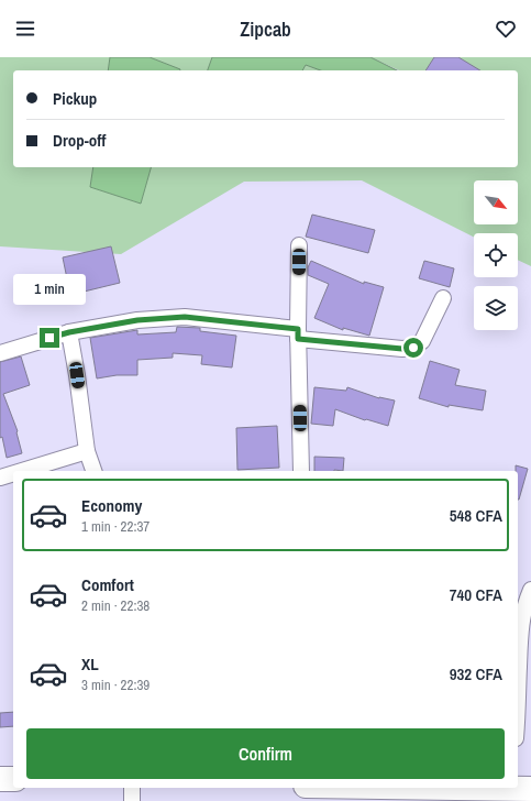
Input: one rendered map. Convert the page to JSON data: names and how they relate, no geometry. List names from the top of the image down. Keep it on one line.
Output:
{"north":"bottom right","page":{"header":"Zipcab","banner":["Pickup","Drop-off"],"bubble":"1 min","list":[{"name":"Economy","note":"1 min · 22:37","value":"548 CFA"},{"name":"Comfort","note":"2 min · 22:38","value":"740 CFA"},{"name":"XL","note":"3 min · 22:39","value":"932 CFA"}],"buttons":"Confirm"}}
